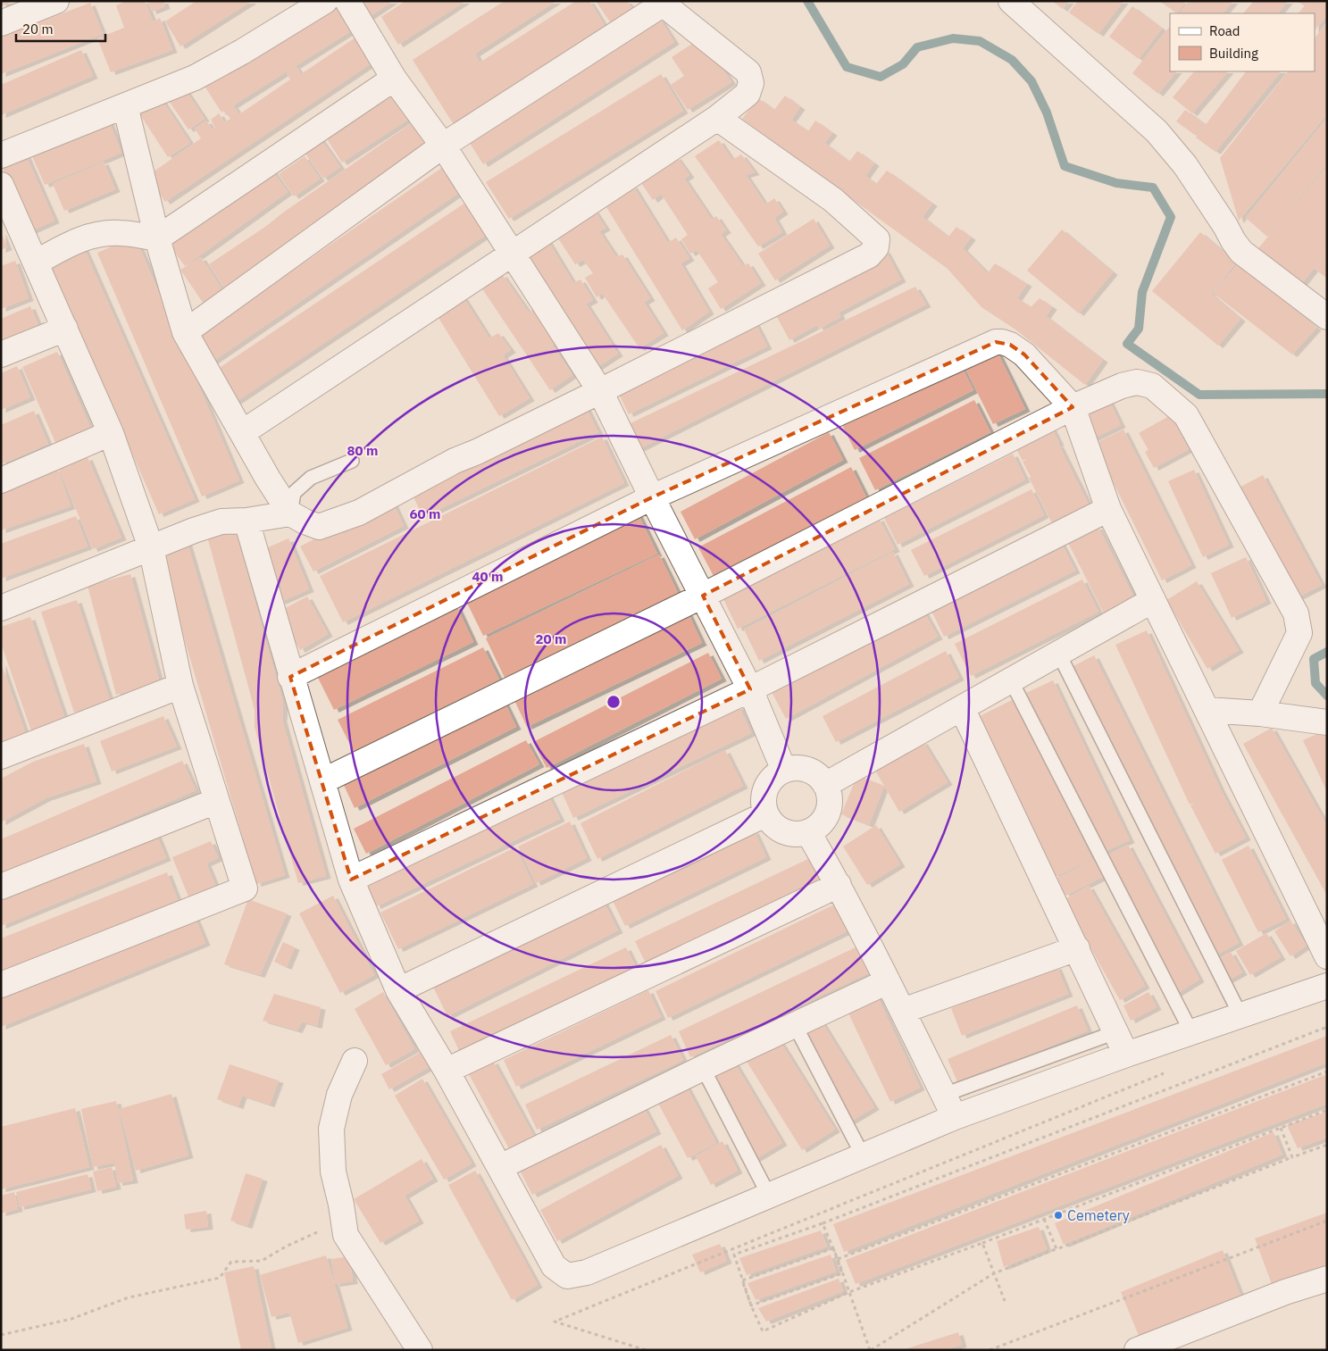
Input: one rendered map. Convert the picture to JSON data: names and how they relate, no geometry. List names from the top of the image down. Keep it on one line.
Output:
{"places":["Cemetery"],"legend":["Road","Building"],"scale_bar":"20 m","rings":["80 m","60 m","40 m","20 m"]}
